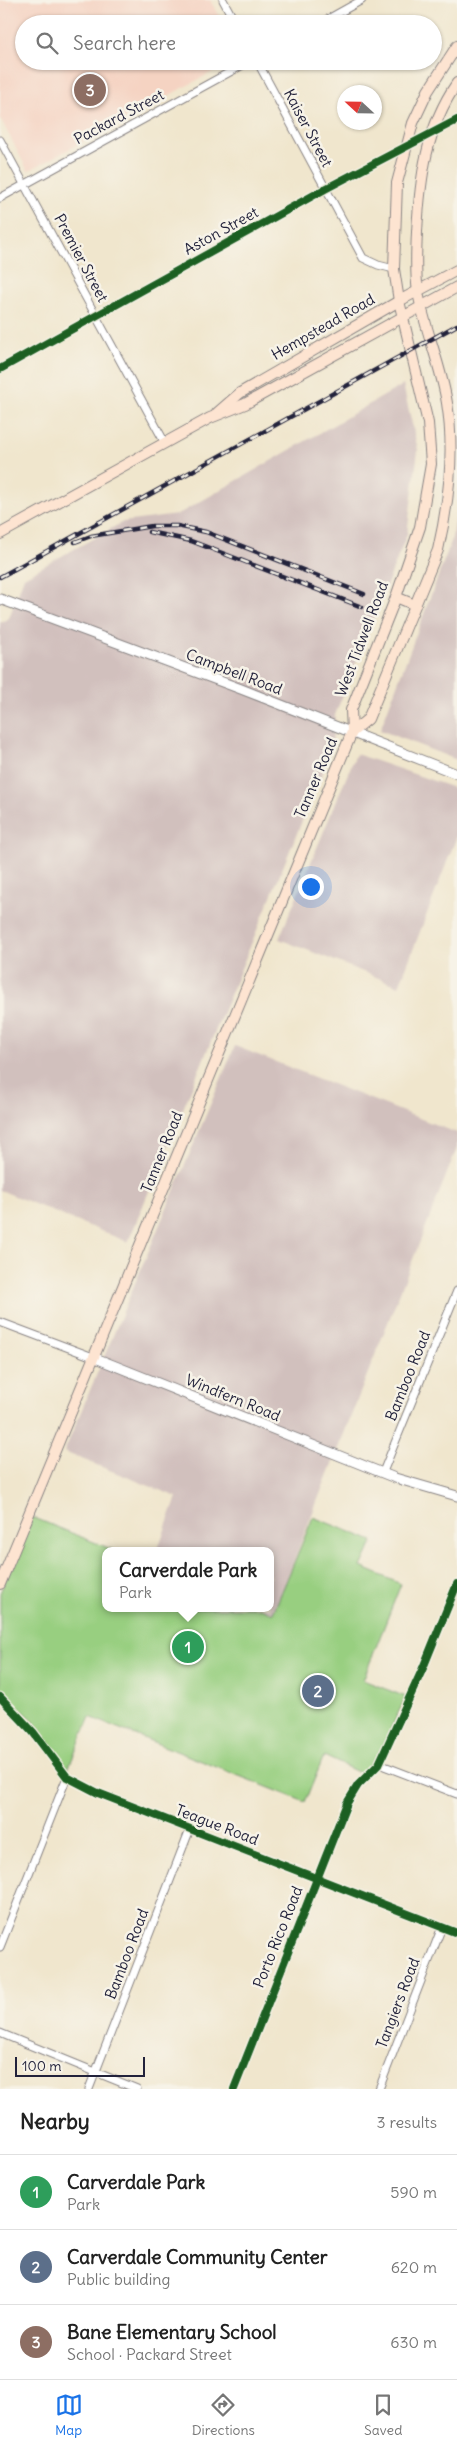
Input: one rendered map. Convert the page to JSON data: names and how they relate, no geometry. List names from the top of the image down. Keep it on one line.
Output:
{"streets":{"main road":["Hempstead Road","West Tidwell Road","Tanner Road"],"street":["Packard Street","Kaiser Street","Aston Street","Premier Street","Campbell Road","Bamboo Road","Windfern Road","Teague Road","Porto Rico Road","Tangiers Road"]},"crossings":[["Packard Street","Premier Street"],["Kaiser Street","Aston Street"],["Kaiser Street","West Tidwell Road"],["Aston Street","Premier Street"],["Aston Street","West Tidwell Road"],["Premier Street","Hempstead Road"],["Hempstead Road","West Tidwell Road"],["West Tidwell Road","Campbell Road"],["West Tidwell Road","Tanner Road"],["Campbell Road","Tanner Road"],["Tanner Road","Windfern Road"],["Bamboo Road","Windfern Road"],["Bamboo Road","Teague Road"],["Teague Road","Porto Rico Road"],["Teague Road","Tangiers Road"]],"scale_bar":"100 m","north":"left","page":{"search":"Search here","pins":["3","1","2"],"popup":["Carverdale Park","Park"],"scale":"100 m","heading":["Nearby","3 results"],"list":[{"mark":"1","name":"Carverdale Park","note":"Park","value":"590 m"},{"mark":"2","name":"Carverdale Community Center","note":"Public building","value":"620 m"},{"mark":"3","name":"Bane Elementary School","note":"School · Packard Street","value":"630 m"}],"nav":["Map","Directions","Saved"]}}
